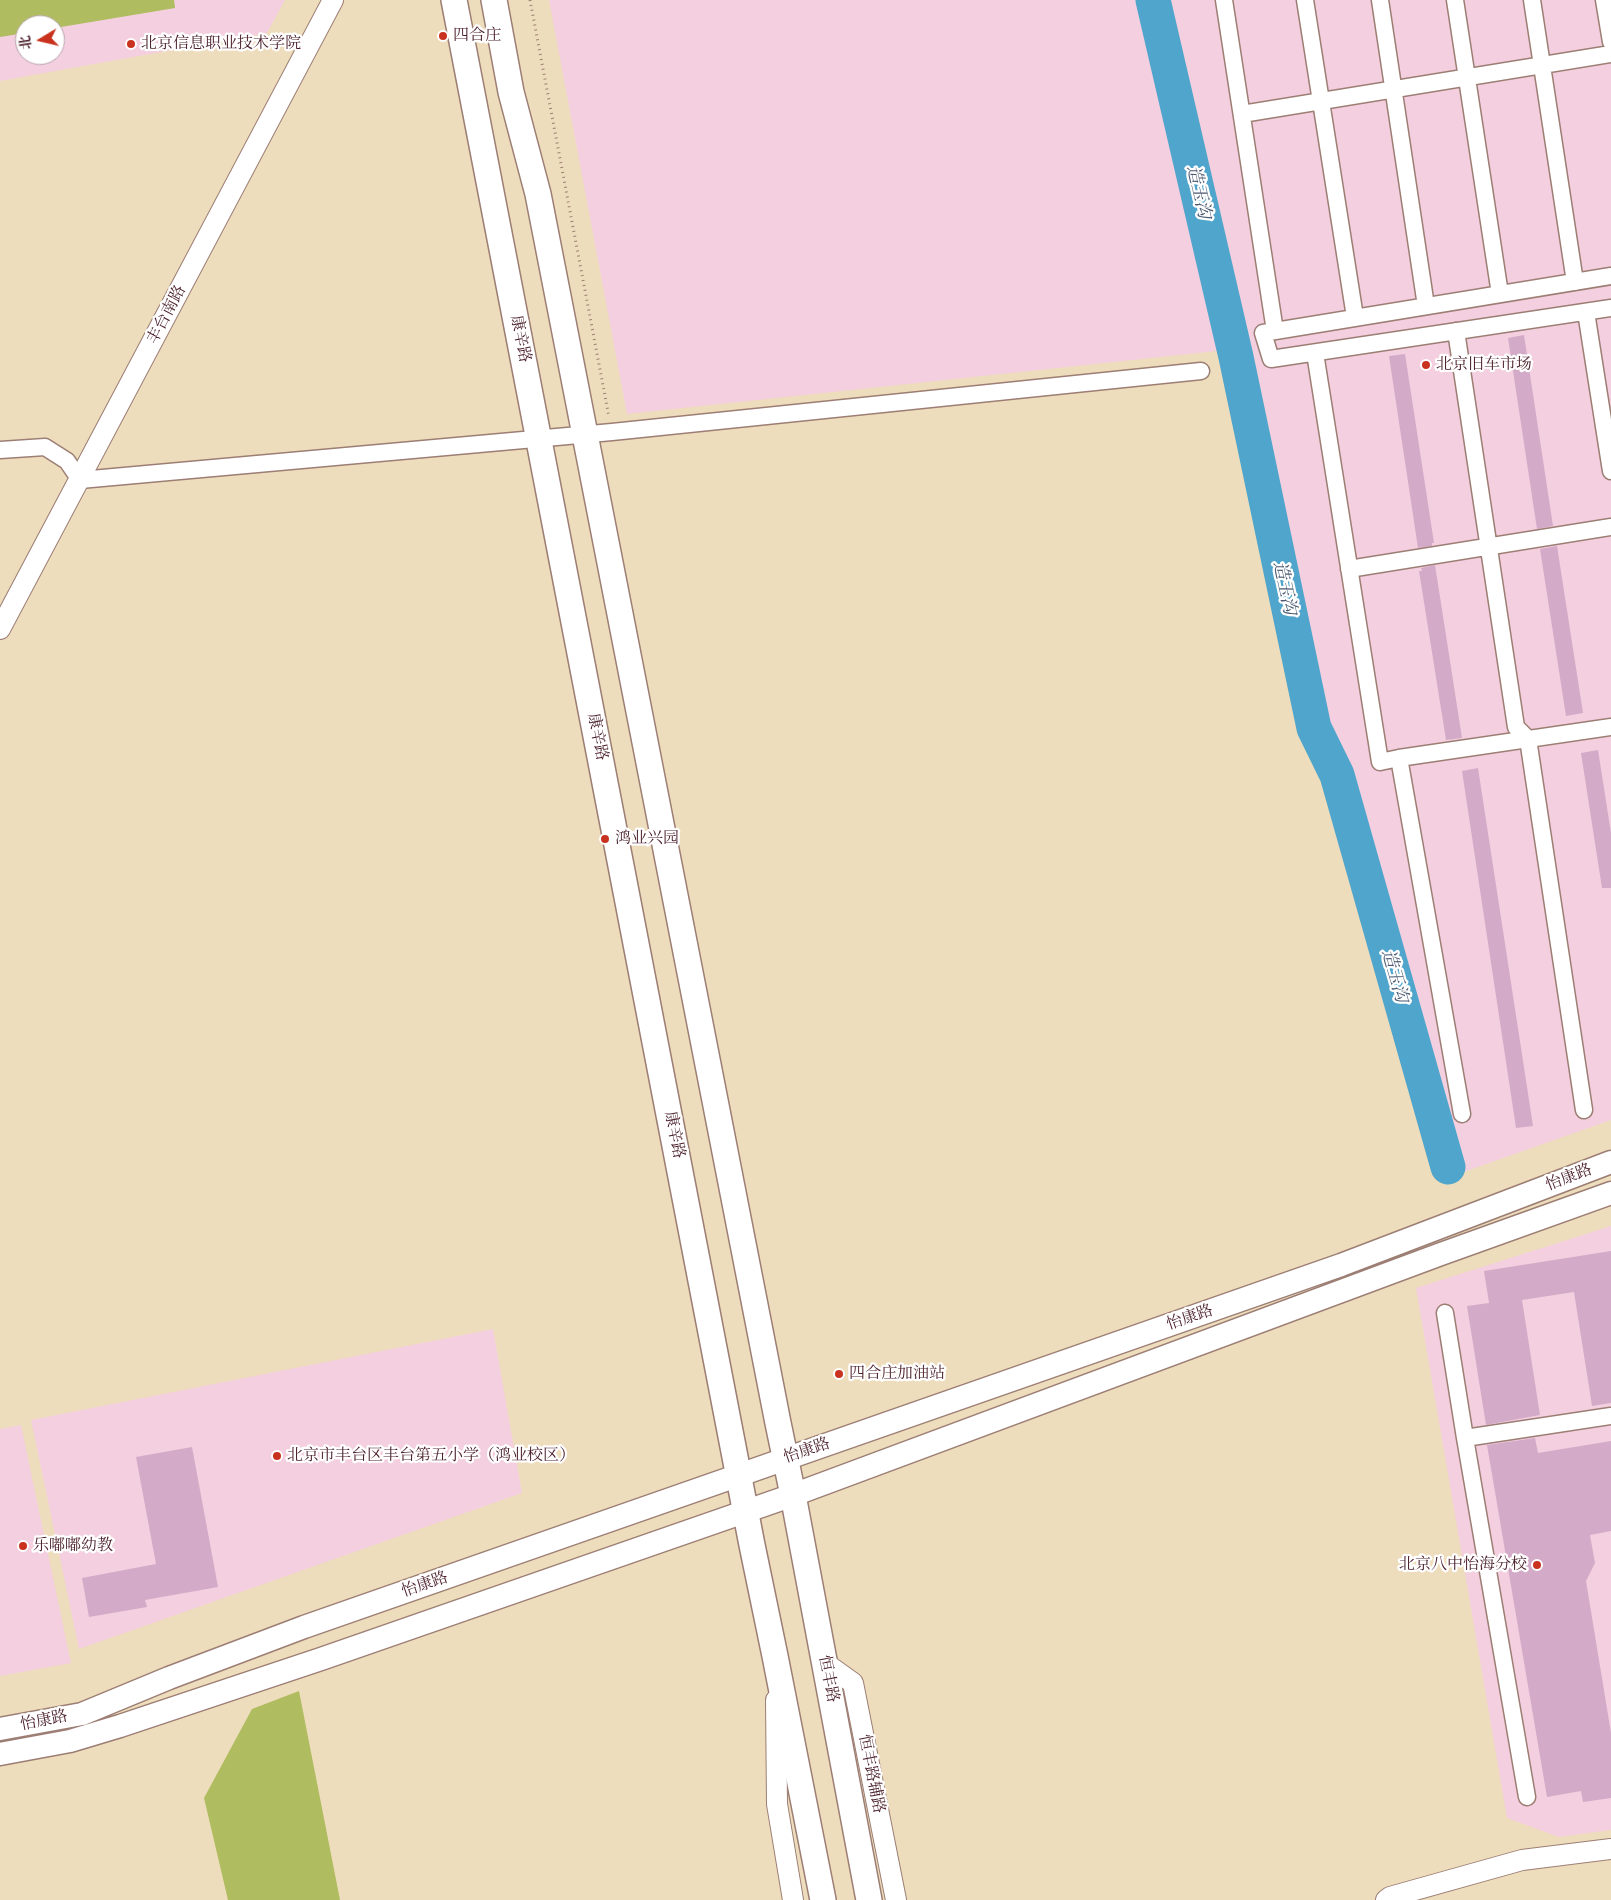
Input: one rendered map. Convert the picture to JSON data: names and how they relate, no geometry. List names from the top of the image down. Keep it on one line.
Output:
{"streets":{"main road":["康辛路","怡康路","恒丰路"],"street":["丰台南路","恒丰路辅路"]},"crossings":[["康辛路","怡康路"],["怡康路","恒丰路"],["恒丰路","恒丰路辅路"]],"water":["造玉沟"],"places":["四合庄","北京信息职业技术学院","北京旧车市场","鸿业兴园","四合庄加油站","北京市丰台区丰台第五小学（鸿业校区）","乐嘟嘟幼教","北京八中怡海分校"],"north":"left"}
